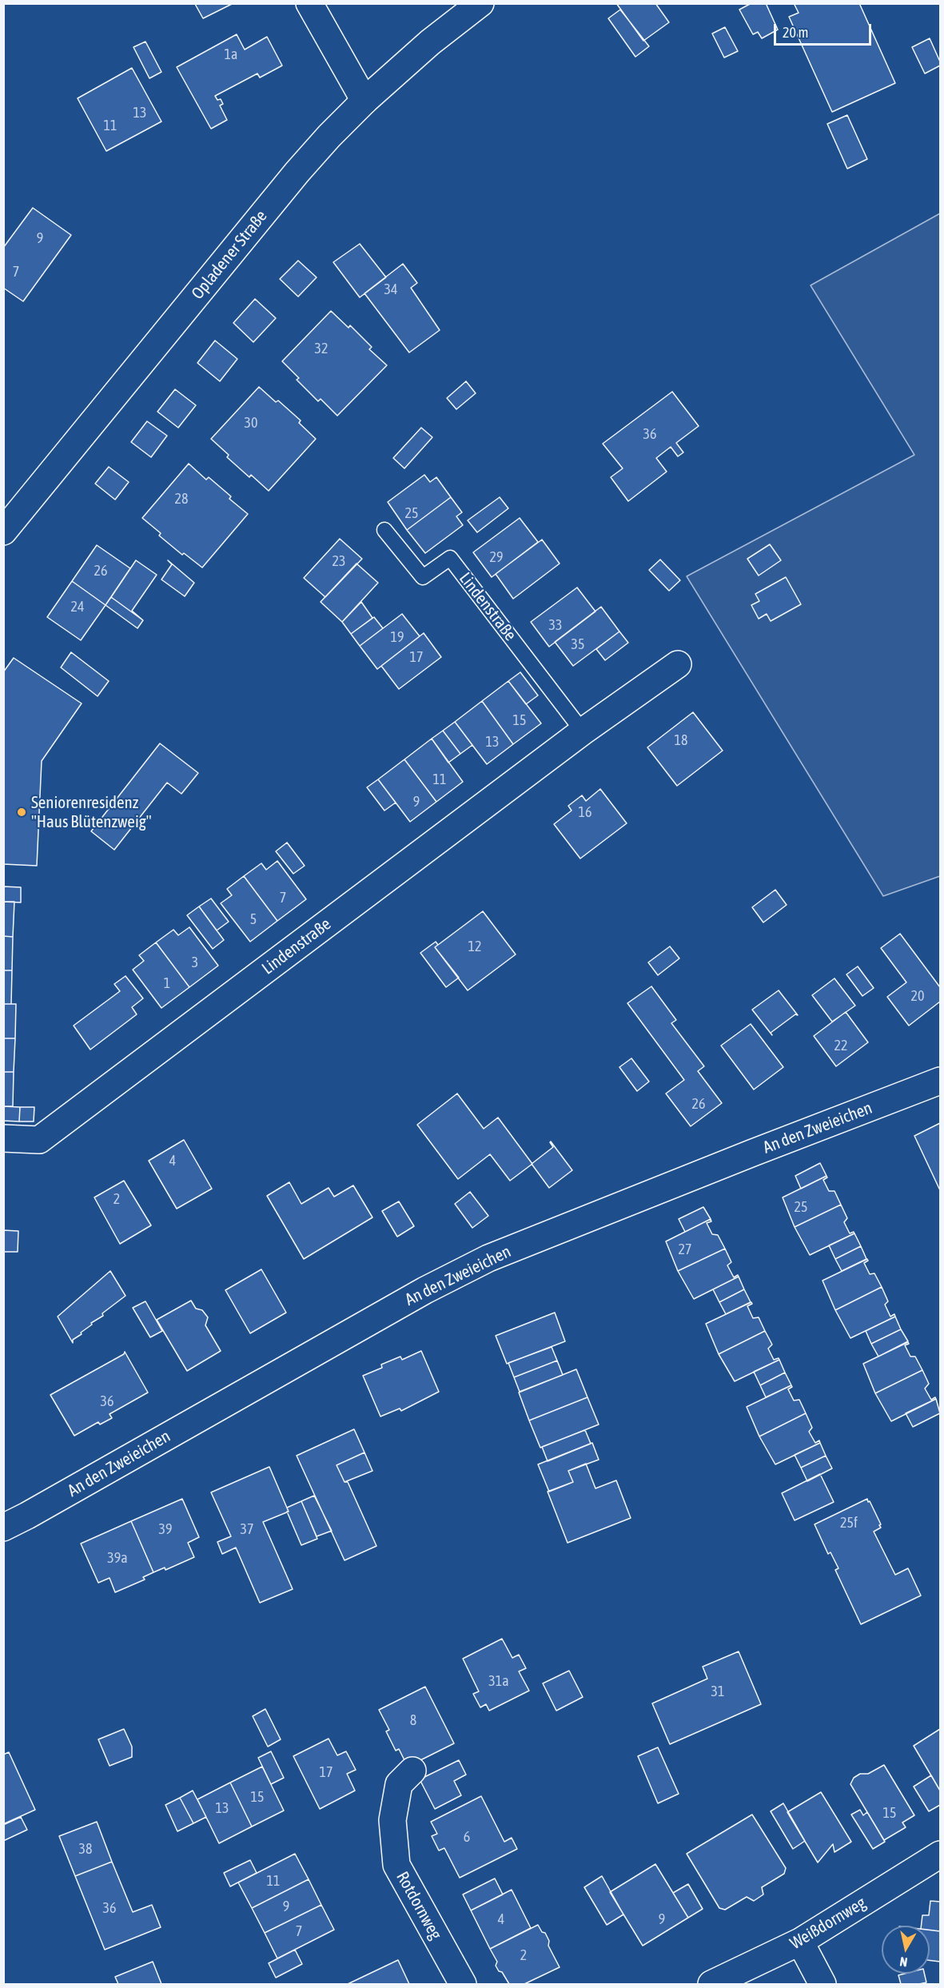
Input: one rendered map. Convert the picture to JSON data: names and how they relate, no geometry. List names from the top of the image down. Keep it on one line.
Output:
{"streets":{"street":["Opladener Straße","Lindenstraße","An den Zweieichen","Rotdornweg","Weißdornweg"]},"places":["Seniorenresidenz \"Haus Blütenzweig\""],"house_numbers":["1a","13","11","9","7","34","32","30","36","28","25","29","23","26","24","33","19","35","17","15","18","13","11","9","16","7","5","12","3","1","20","22","26","4","2","25","27","36","25f","39","37","39a","31a","31","8","17","15","13","15","6","38","11","9","36","4","9","7","2"],"scale_bar":"20 m","north":"bottom"}
